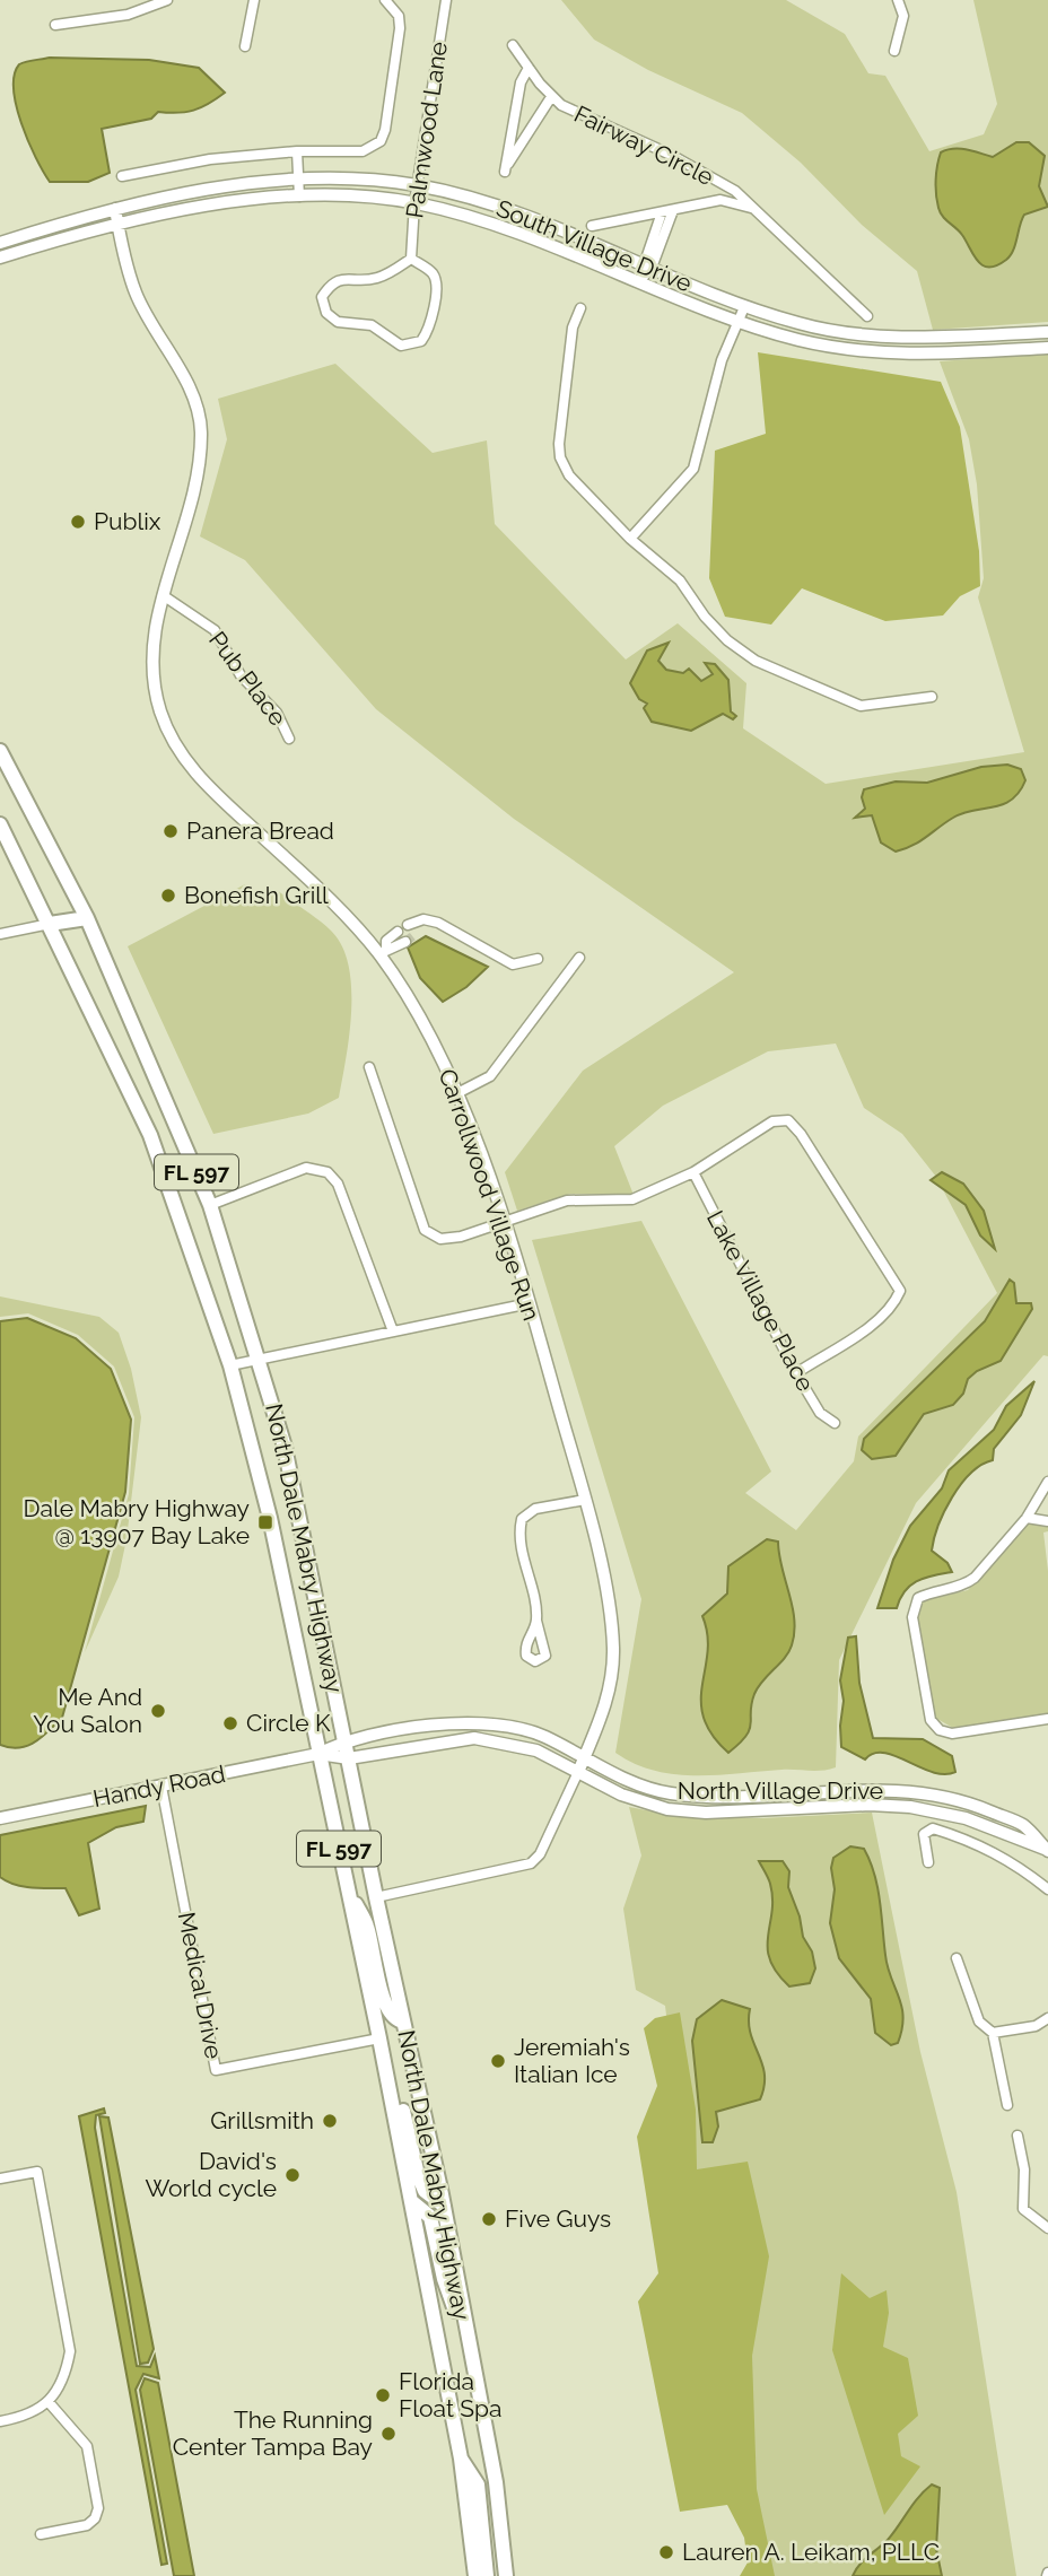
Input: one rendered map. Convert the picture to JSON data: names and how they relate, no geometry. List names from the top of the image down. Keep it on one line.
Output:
{"streets":{"main road":["FL 597","North Dale Mabry Highway"],"street":["Palmwood Lane","Fairway Circle","South Village Drive","Pub Place","Carrollwood Village Run","Lake Village Place","Handy Road","North Village Drive","Medical Drive"]},"crossings":[["Palmwood Lane","South Village Drive"],["South Village Drive","Carrollwood Village Run"],["Pub Place","Carrollwood Village Run"],["Carrollwood Village Run","North Village Drive"],["North Dale Mabry Highway","Handy Road"],["North Dale Mabry Highway","North Village Drive"],["North Dale Mabry Highway","Medical Drive"],["Handy Road","North Village Drive"],["Handy Road","Medical Drive"]],"places":{"other":["Publix","Panera Bread","Bonefish Grill","Me And You Salon","Circle K","Jeremiah's Italian Ice","Grillsmith","David's World cycle","Five Guys","Florida Float Spa","The Running Center Tampa Bay","Lauren A. Leikam, PLLC"],"transit":["Dale Mabry Highway @ 13907 Bay Lake"]}}
